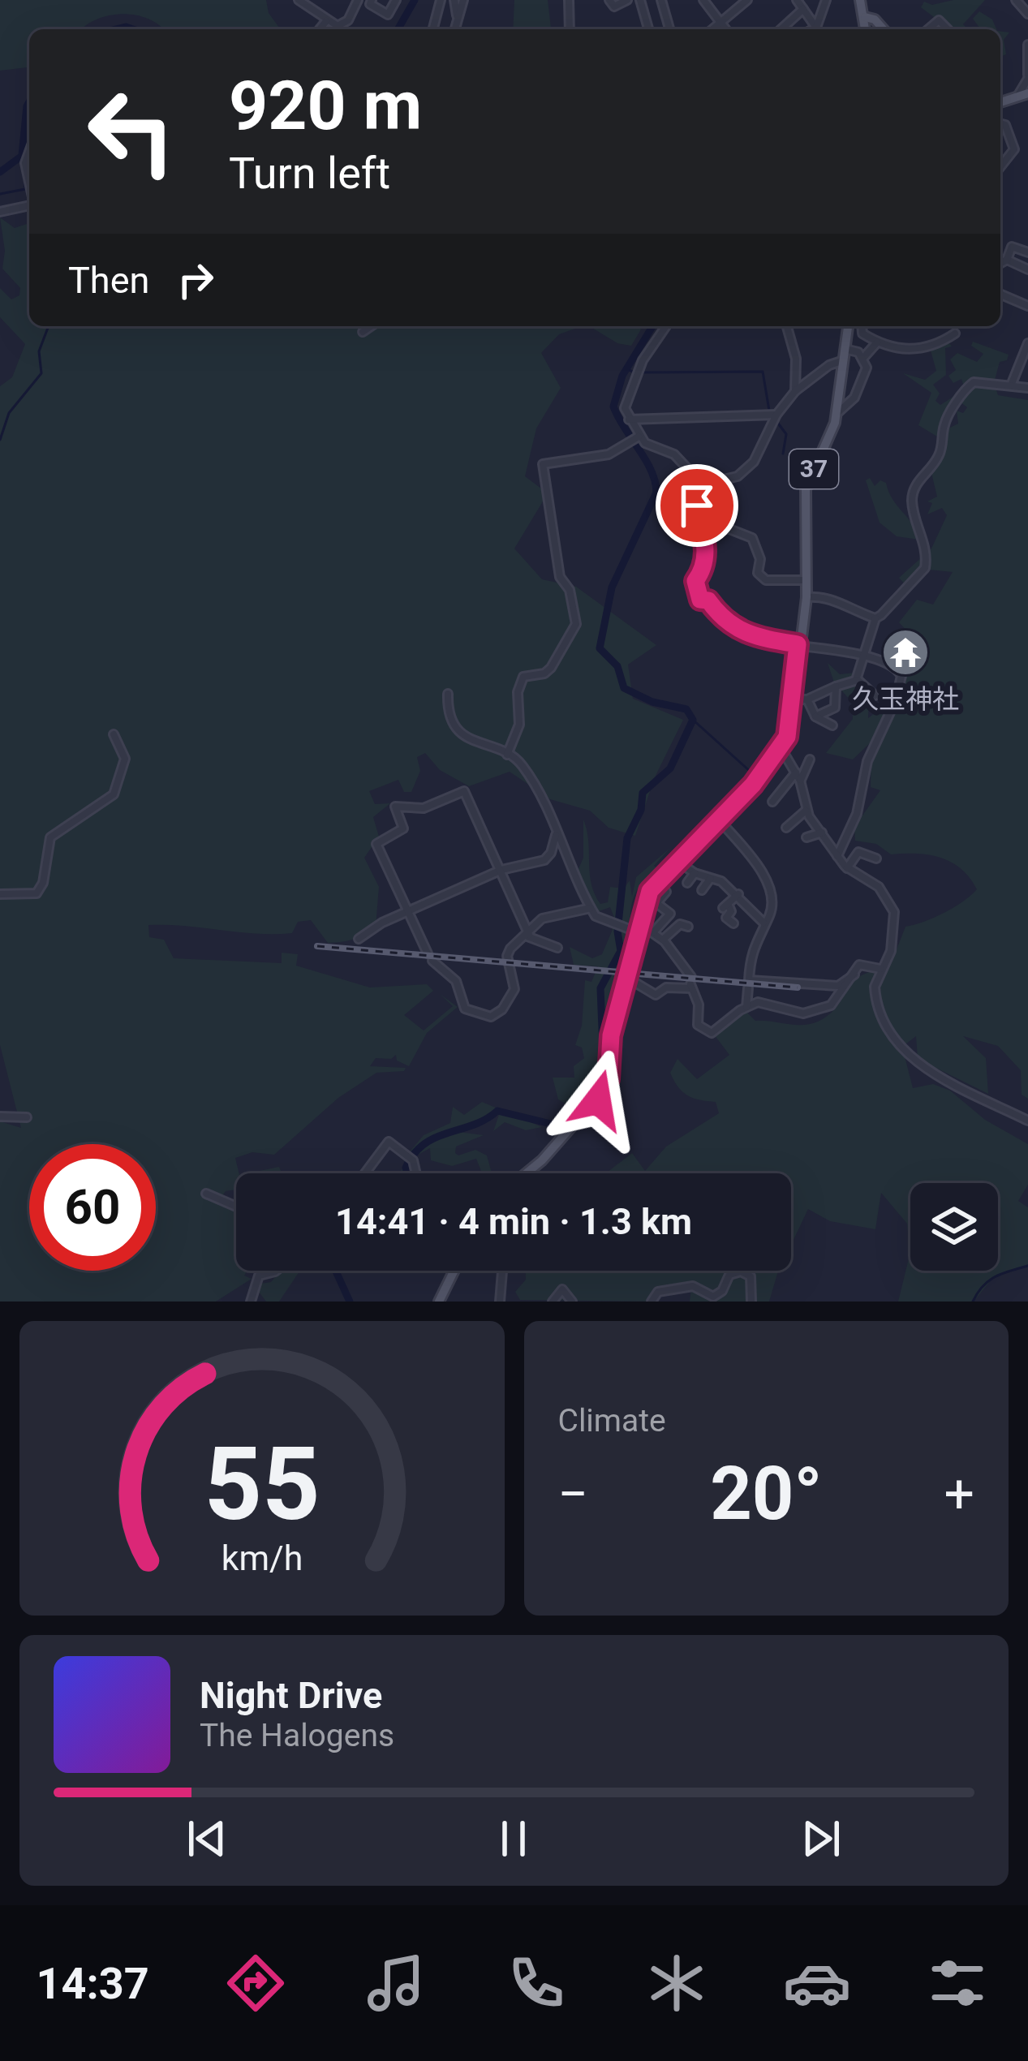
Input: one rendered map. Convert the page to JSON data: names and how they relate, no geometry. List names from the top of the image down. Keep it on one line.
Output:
{"streets":{"main road":["37"]},"places":{"temple":["久玉神社"]},"page":{"turn":["920 m","Turn left"],"then":"Then","limit":"60","trip":"14:41 · 4 min · 1.3 km","tile":"Climate","heat":["−","20°","+"],"song":["Night Drive","The Halogens"],"tabs":"14:37","gauge":["55","km/h"]}}
